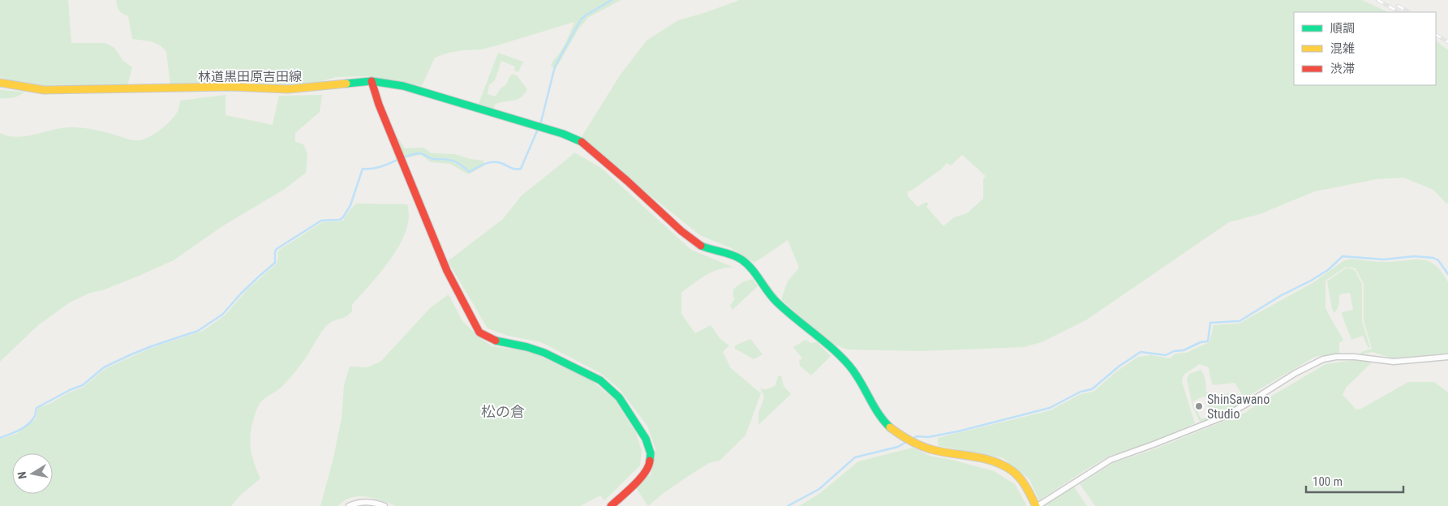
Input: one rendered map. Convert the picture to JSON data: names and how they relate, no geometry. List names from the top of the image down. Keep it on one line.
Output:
{"streets":{"street":["林道黒田原吉田線"]},"districts":["松の倉"],"places":["ShinSawano Studio"],"legend":["順調","混雑","渋滞"],"scale_bar":"100 m","north":"left"}
